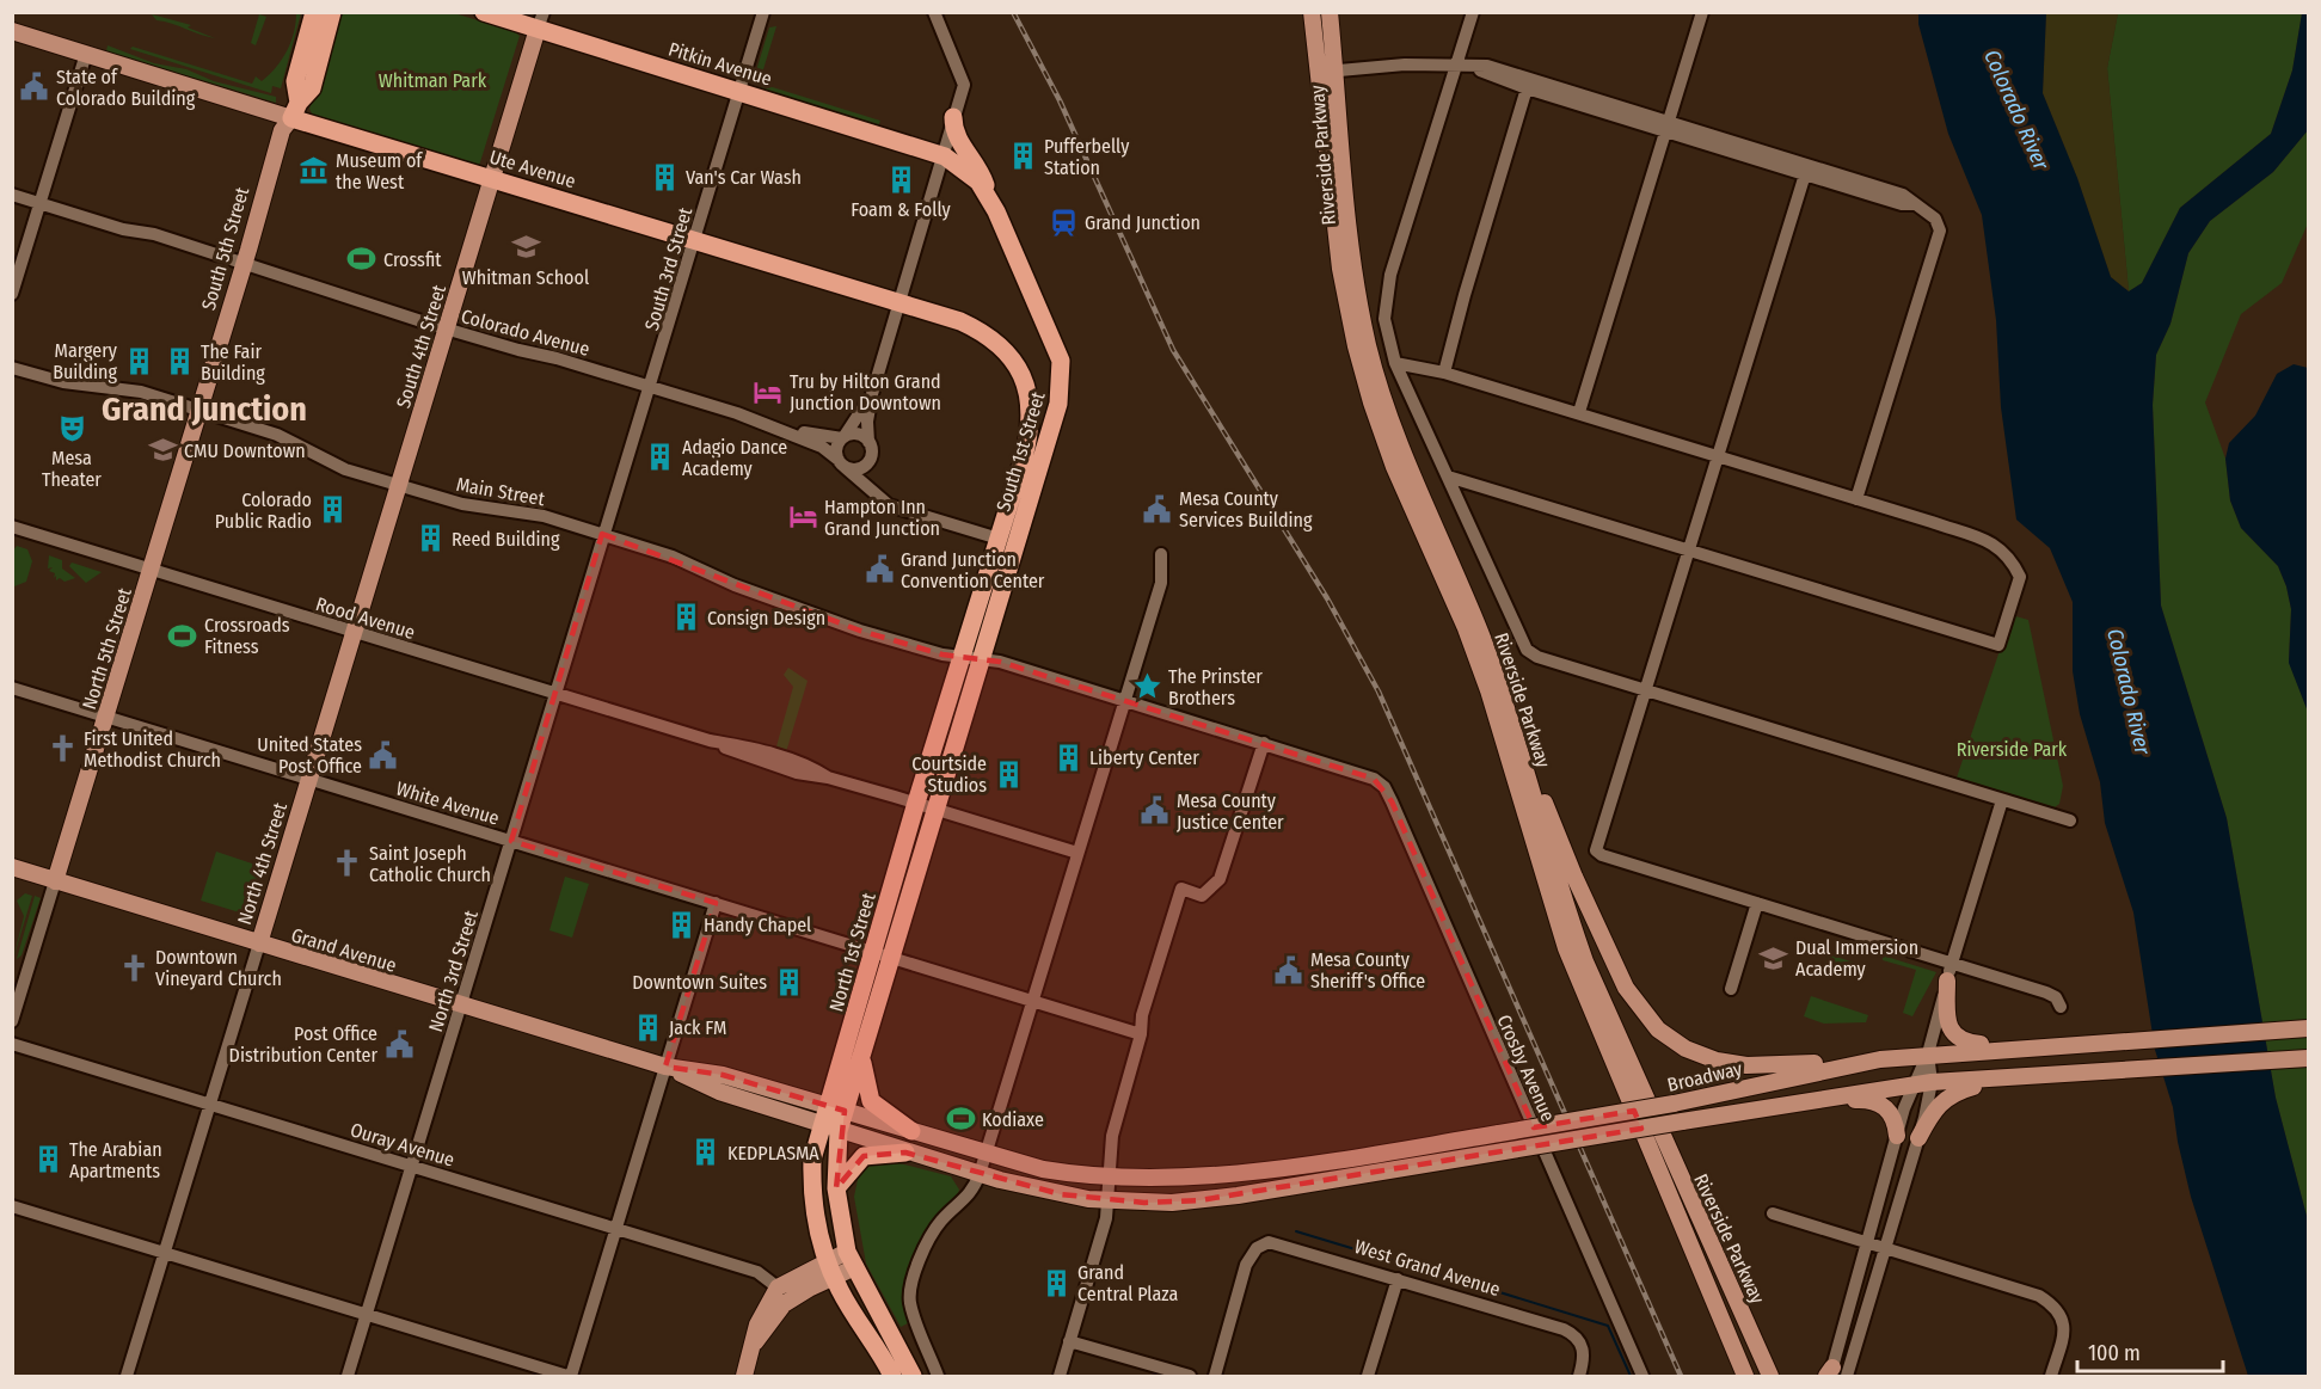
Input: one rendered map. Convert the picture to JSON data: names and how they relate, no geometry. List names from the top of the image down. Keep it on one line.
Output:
{"streets":{"highway":["Pitkin Avenue","Ute Avenue","South 5th Street","South 1st Street","North 1st Street"],"main road":["Riverside Parkway","South 4th Street","North 5th Street","North 4th Street","Grand Avenue","Broadway"],"street":["South 3rd Street","Colorado Avenue","Main Street","Rood Avenue","White Avenue","North 3rd Street","Crosby Avenue","Ouray Avenue","West Grand Avenue"]},"crossings":[["Pitkin Avenue","South 3rd Street"],["Pitkin Avenue","South 4th Street"],["Pitkin Avenue","South 1st Street"],["Ute Avenue","South 5th Street"],["Ute Avenue","South 3rd Street"],["Ute Avenue","South 4th Street"],["Ute Avenue","South 1st Street"],["South 5th Street","Colorado Avenue"],["South 5th Street","Main Street"],["South 5th Street","North 5th Street"],["South 3rd Street","Colorado Avenue"],["South 3rd Street","Main Street"],["South 3rd Street","North 3rd Street"],["Colorado Avenue","South 4th Street"],["Colorado Avenue","South 1st Street"],["South 4th Street","Main Street"],["South 4th Street","North 4th Street"],["South 1st Street","Main Street"],["South 1st Street","North 1st Street"],["Main Street","North 5th Street"],["Main Street","North 4th Street"],["Main Street","North 1st Street"],["Main Street","North 3rd Street"],["Main Street","Crosby Avenue"],["Rood Avenue","North 5th Street"],["Rood Avenue","North 4th Street"],["Rood Avenue","North 1st Street"],["Rood Avenue","North 3rd Street"],["North 5th Street","White Avenue"],["North 5th Street","Grand Avenue"],["White Avenue","North 4th Street"],["White Avenue","North 1st Street"],["White Avenue","North 3rd Street"],["North 4th Street","Grand Avenue"],["North 4th Street","Ouray Avenue"],["Grand Avenue","North 1st Street"],["Grand Avenue","North 3rd Street"],["Grand Avenue","Broadway"],["North 3rd Street","Ouray Avenue"]],"districts":["Grand Junction"],"water":["Colorado River"],"parks":["Whitman Park","Riverside Park"],"places":{"public building":["State of Colorado Building","Mesa County Services Building","Grand Junction Convention Center","United States Post Office","Mesa County Justice Center","Mesa County Sheriff's Office","Post Office Distribution Center"],"building":["Pufferbelly Station","Van's Car Wash","Foam & Folly","Margery Building","The Fair Building","Adagio Dance Academy","Colorado Public Radio","Reed Building","Consign Design","Liberty Center","Courtside Studios","Handy Chapel","Downtown Suites","Jack FM","KEDPLASMA","The Arabian Apartments","Grand Central Plaza"],"museum":["Museum of the West"],"station":["Grand Junction"],"school or university":["Whitman School","CMU Downtown","Dual Immersion Academy"],"sports":["Crossfit","Crossroads Fitness","Kodiaxe"],"hotel":["Tru by Hilton Grand Junction Downtown","Hampton Inn Grand Junction"],"theatre":["Mesa Theater"],"place":["The Prinster Brothers"],"church":["First United Methodist Church","Saint Joseph Catholic Church","Downtown Vineyard Church"]},"scale_bar":"100 m"}
